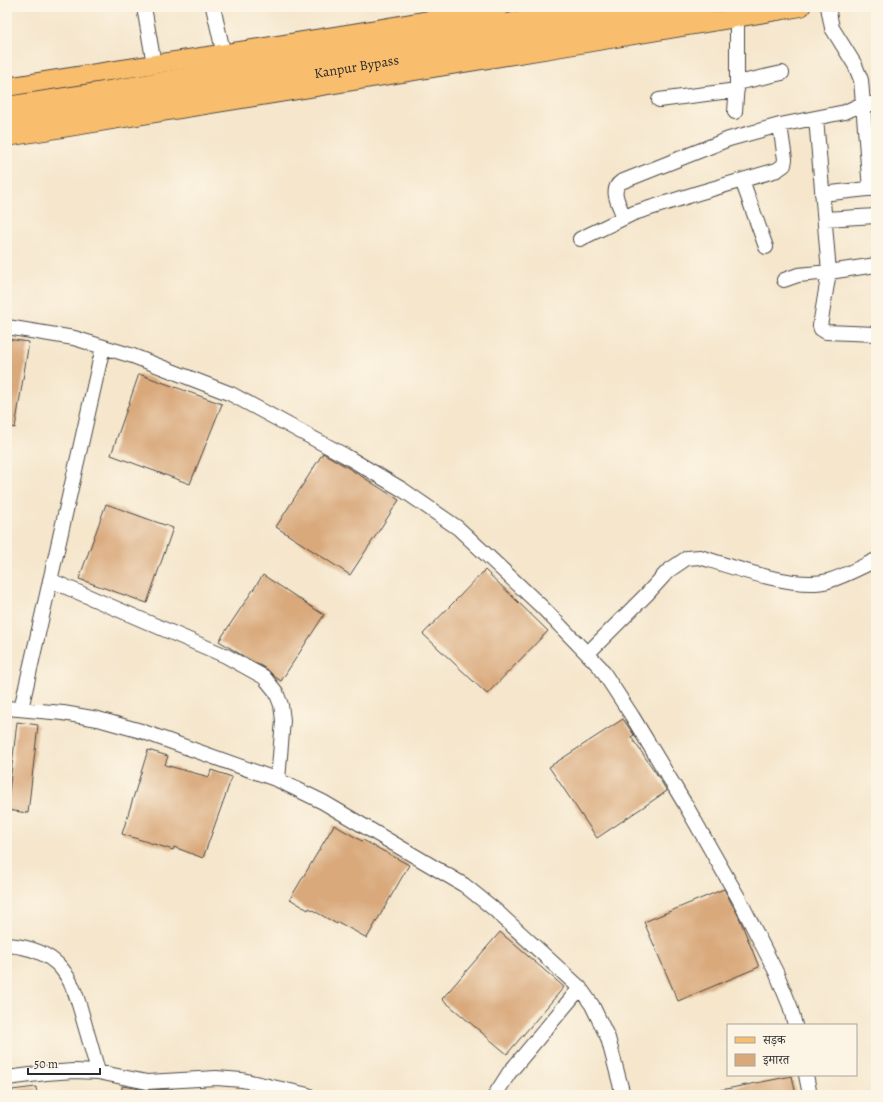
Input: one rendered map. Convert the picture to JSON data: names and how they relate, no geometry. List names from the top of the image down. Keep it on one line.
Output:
{"streets":{"highway":["Kanpur Bypass"]},"legend":["सड़क","इमारत"],"scale_bar":"50 m"}
